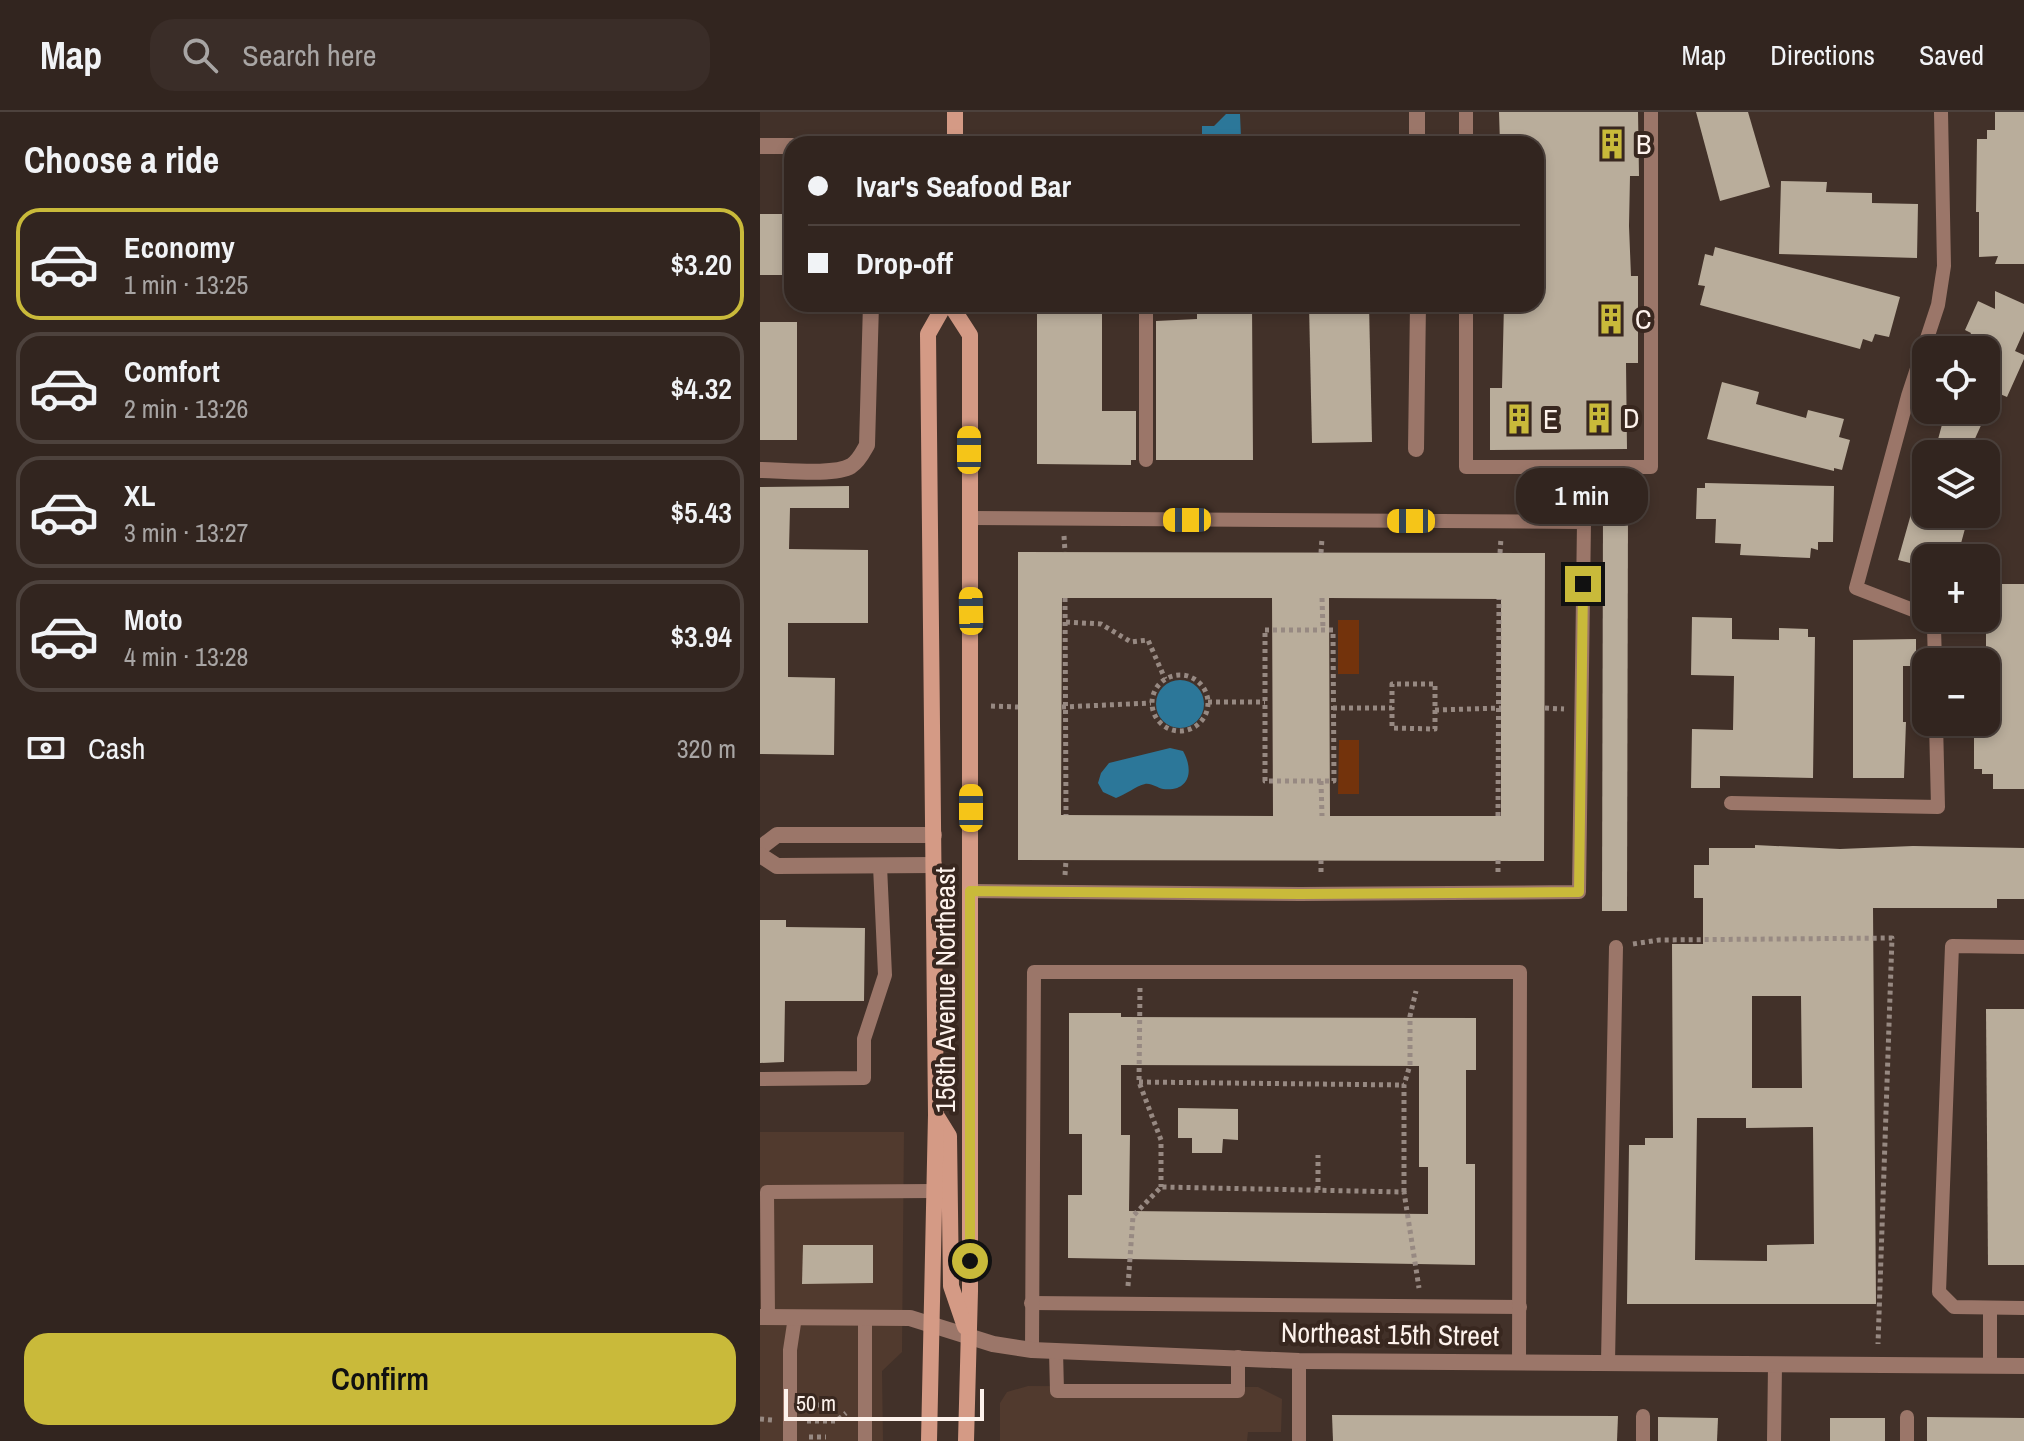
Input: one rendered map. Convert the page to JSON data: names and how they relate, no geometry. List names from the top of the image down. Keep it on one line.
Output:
{"streets":{"main road":["156th Avenue Northeast"],"street":["Northeast 15th Street"]},"crossings":[["156th Avenue Northeast","Northeast 15th Street"]],"places":{"building":["B","C","D","E"]},"scale_bar":"50 m","page":{"header":"Map","search":"Search here","nav":["Map","Directions","Saved"],"heading":"Choose a ride","banner":["Ivar's Seafood Bar","Drop-off"],"list":[{"name":"Economy","note":"1 min · 13:25","value":"$3.20"},{"name":"Comfort","note":"2 min · 13:26","value":"$4.32"},{"name":"XL","note":"3 min · 13:27","value":"$5.43"},{"name":"Moto","note":"4 min · 13:28","value":"$3.94"}],"map_buttons":["+","−"],"bubble":"1 min","pay":["Cash","320 m"],"buttons":"Confirm","scale":"50 m"}}
